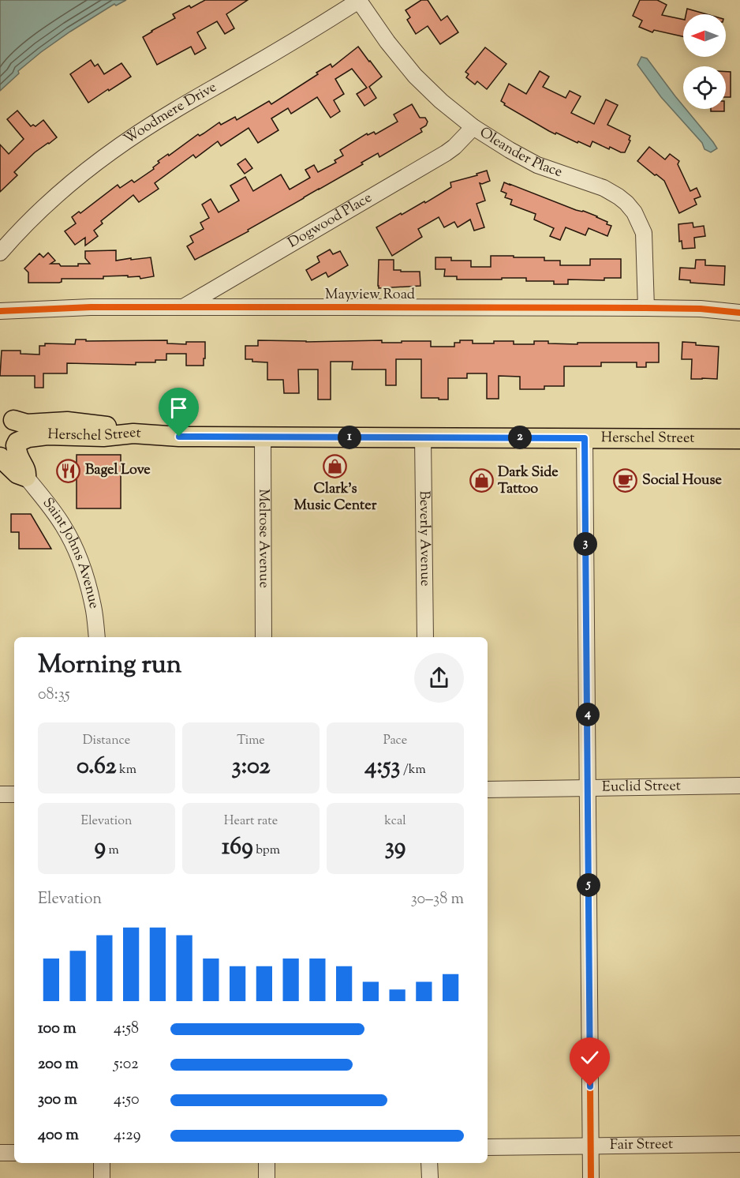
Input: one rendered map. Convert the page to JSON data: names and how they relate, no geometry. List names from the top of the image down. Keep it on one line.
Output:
{"streets":{"main road":["Herschel Street","Saint Johns Avenue"],"street":["Woodmere Drive","Oleander Place","Dogwood Place","Mayview Road","Melrose Avenue","Beverly Avenue","Euclid Street","Fair Street"]},"crossings":[["Woodmere Drive","Oleander Place"],["Oleander Place","Dogwood Place"],["Oleander Place","Mayview Road"],["Dogwood Place","Mayview Road"],["Herschel Street","Melrose Avenue"],["Herschel Street","Beverly Avenue"],["Herschel Street","Saint Johns Avenue"]],"places":{"shop":["Clark's Music Center","Dark Side Tattoo"],"restaurant":["Bagel Love"],"cafe":["Social House"]},"north":"left","page":{"pins":["1","2","3","4","5"],"heading":["Morning run","08:35"],"stats":[["Distance","0.62 km"],["Time","3:02"],["Pace","4:53 /km"],["Elevation","9 m"],["Heart rate","169 bpm"],["kcal","39"]],"chart":["Elevation","30–38 m"],"list":[{"name":"100 m","note":"4:58"},{"name":"200 m","note":"5:02"},{"name":"300 m","note":"4:50"},{"name":"400 m","note":"4:29"}]}}
